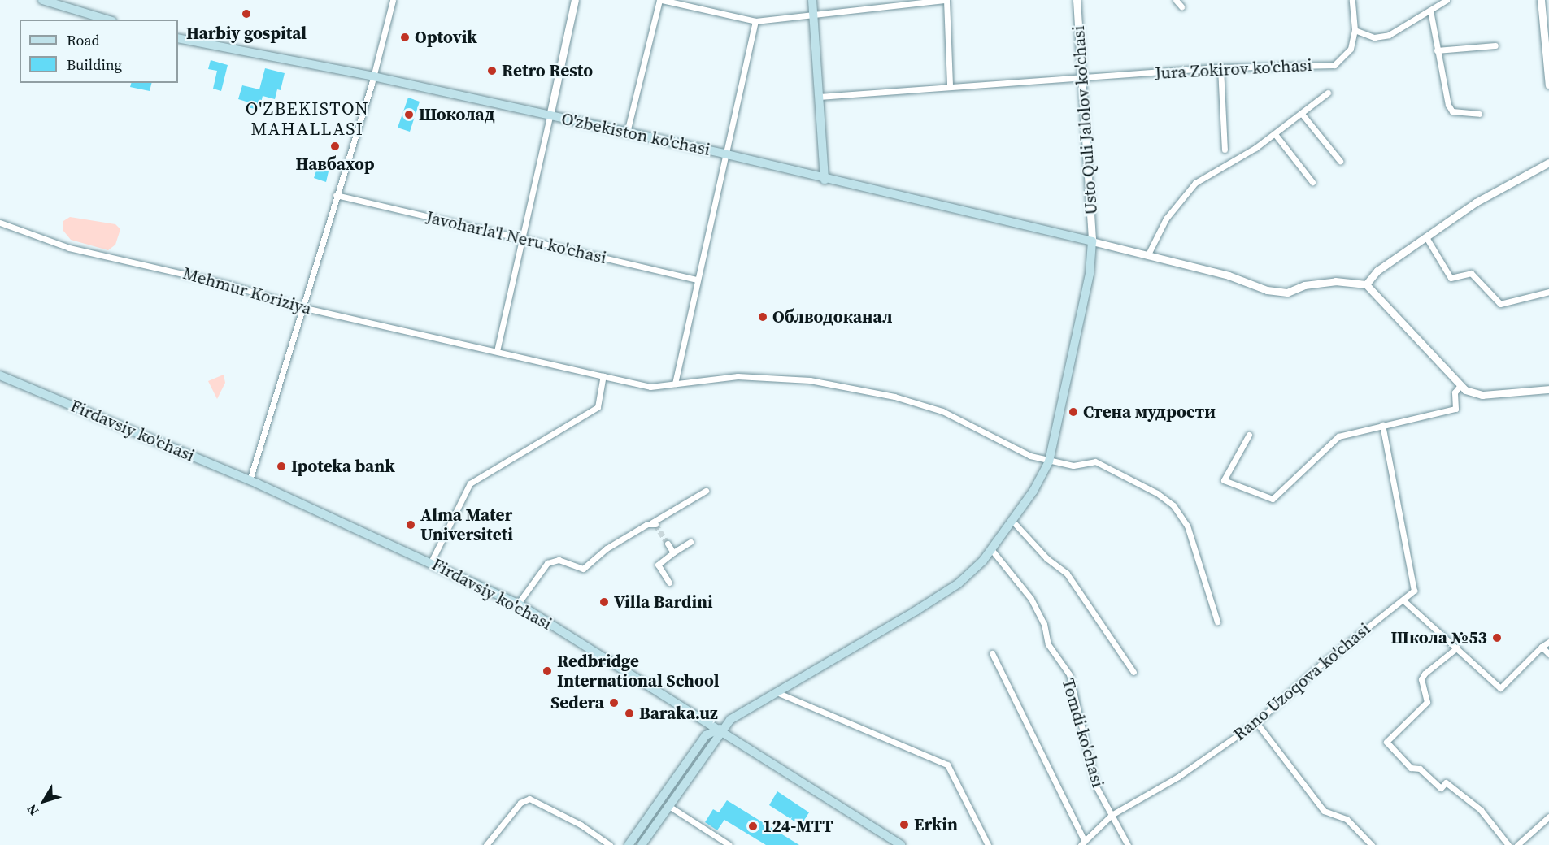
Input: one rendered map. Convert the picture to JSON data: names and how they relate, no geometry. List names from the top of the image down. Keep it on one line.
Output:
{"streets":{"main road":["O'zbekiston ko'chasi","Firdavsiy ko'chasi"],"street":["Jura Zokirov ko'chasi","Usto Quli Jalolov ko'chasi","Javoharla'l Neru ko'chasi","Mehmur Koriziya","Rano Uzoqova ko'chasi","Tomdi ko'chasi"]},"crossings":[["Jura Zokirov ko'chasi","Usto Quli Jalolov ko'chasi"],["Usto Quli Jalolov ko'chasi","O'zbekiston ko'chasi"],["Rano Uzoqova ko'chasi","Tomdi ko'chasi"]],"districts":["O'ZBEKISTON MAHALLASI"],"places":["Harbiy gospital","Optovik","Retro Resto","Шоколад","Навбахор","Облводоканал","Стена мудрости","Ipoteka bank","Alma Mater Universiteti","Villa Bardini","Школа №53","Redbridge International School","Sedera","Baraka.uz","Erkin","124-MTT"],"legend":["Road","Building"],"north":"bottom left"}
